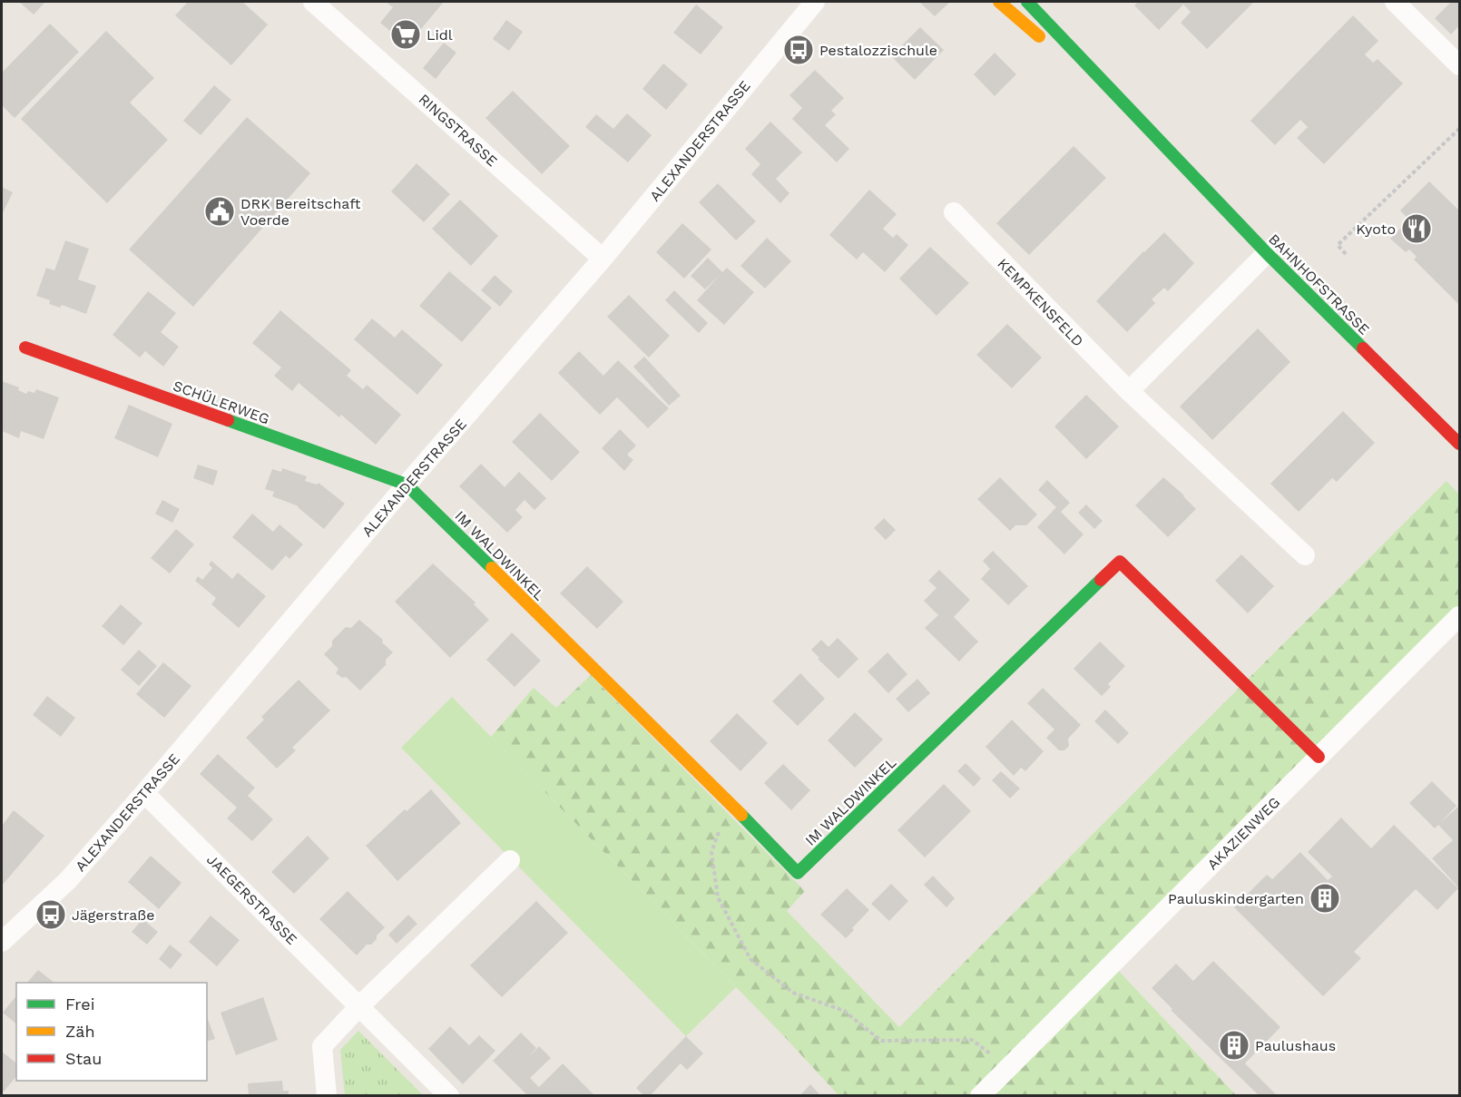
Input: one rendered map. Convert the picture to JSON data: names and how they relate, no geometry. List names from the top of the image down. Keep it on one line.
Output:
{"streets":{"street":["RINGSTRASSE","ALEXANDERSTRASSE","BAHNHOFSTRASSE","KEMPKENSFELD","SCHÜLERWEG","IM WALDWINKEL","AKAZIENWEG","JAEGERSTRASSE"]},"crossings":[["RINGSTRASSE","ALEXANDERSTRASSE"],["ALEXANDERSTRASSE","SCHÜLERWEG"],["ALEXANDERSTRASSE","IM WALDWINKEL"],["ALEXANDERSTRASSE","JAEGERSTRASSE"],["SCHÜLERWEG","IM WALDWINKEL"],["IM WALDWINKEL","AKAZIENWEG"]],"places":{"supermarket":["Lidl"],"bus stop":["Pestalozzischule","Jägerstraße"],"public building":["DRK Bereitschaft Voerde"],"restaurant":["Kyoto"],"building":["Pauluskindergarten","Paulushaus"]},"legend":["Frei","Zäh","Stau"]}
